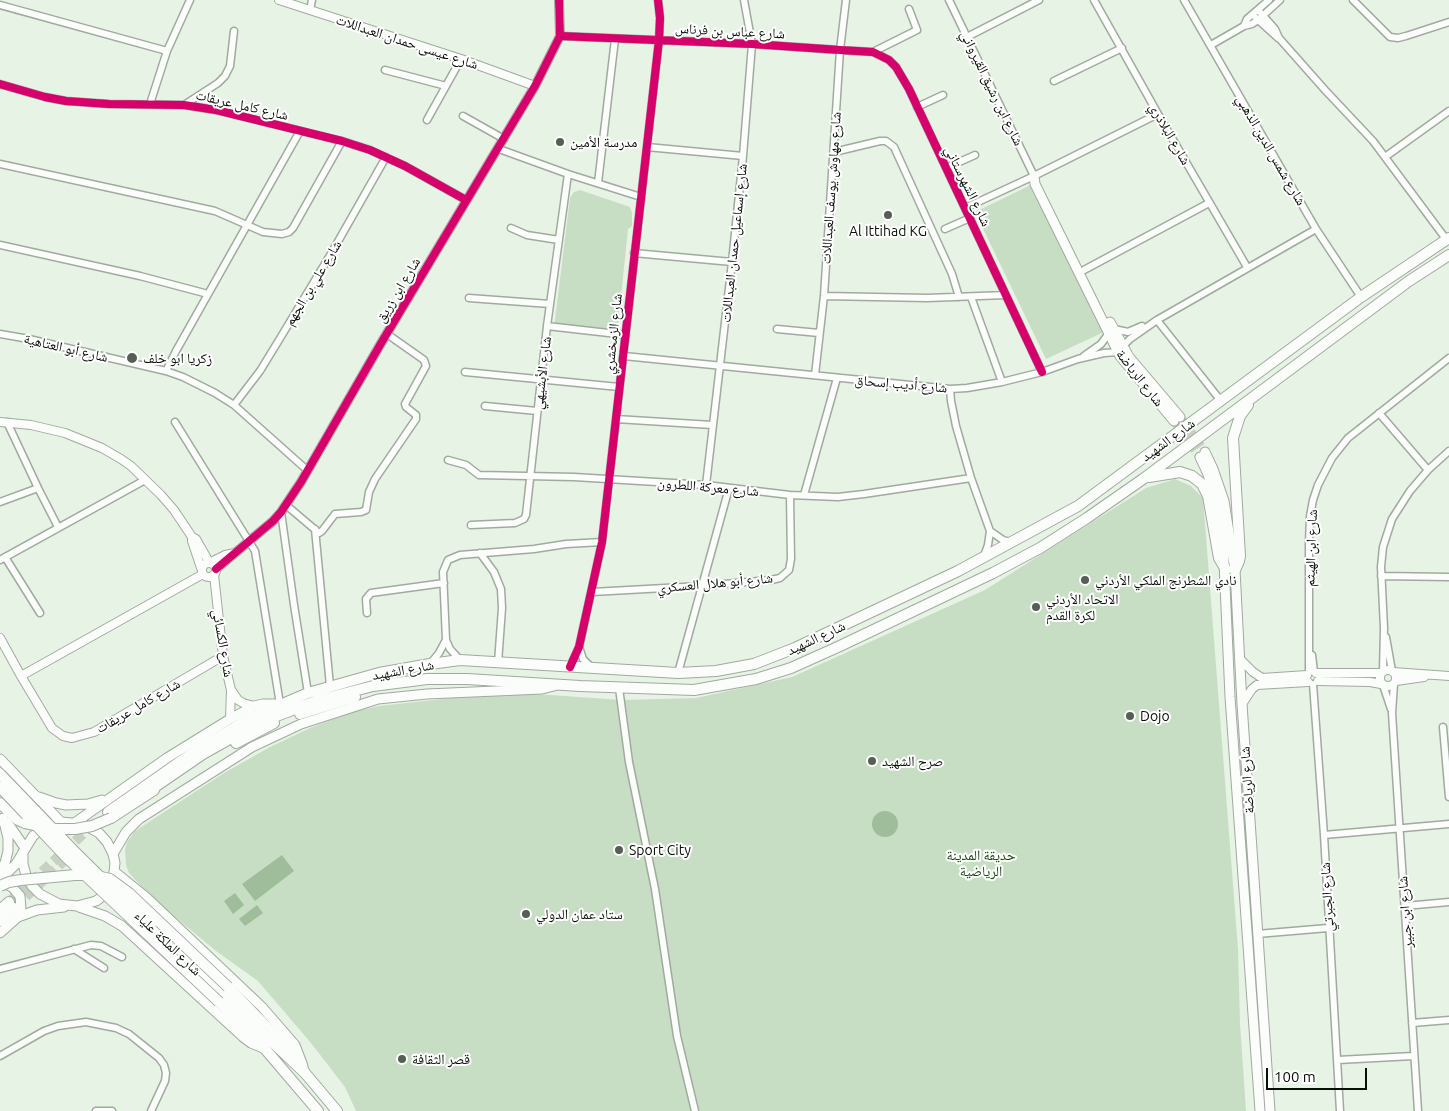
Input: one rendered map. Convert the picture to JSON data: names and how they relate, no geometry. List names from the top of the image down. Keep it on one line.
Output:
{"streets":{"main road":["شارع ابن رشيق القيرواني","شارع الرياضة","شارع الشهيد","شارع الملكة علياء"],"street":["شارع عباس بن فرناس","شارع عيسى حمدان العبداللات","شارع كامل عريقات","شارع البلاذري","شارع شمس الدين الذهبي","شارع الشهرستاني","شارع مهاوش يوسف العبداللات","شارع إسماعيل حمدان العبداللات","شارع علي بن الجهم","شارع ابن زريق","شارع الزمخشري","شارع أبو العتاهية","شارع الأبشيهي","شارع أديب إسحاق","شارع معركة اللطرون","شارع ابن الهيثم","شارع أبو هلال العسكري","شارع الكسائي","شارع الجبرتي","شارع ابن جبير"]},"crossings":[["شارع عباس بن فرناس","شارع الشهرستاني"],["شارع عباس بن فرناس","شارع مهاوش يوسف العبداللات"],["شارع عباس بن فرناس","شارع إسماعيل حمدان العبداللات"],["شارع عباس بن فرناس","شارع ابن زريق"],["شارع عباس بن فرناس","شارع الزمخشري"],["شارع عيسى حمدان العبداللات","شارع ابن زريق"],["شارع ابن رشيق القيرواني","شارع الرياضة"],["شارع ابن رشيق القيرواني","شارع أديب إسحاق"],["شارع كامل عريقات","شارع علي بن الجهم"],["شارع كامل عريقات","شارع ابن زريق"],["شارع كامل عريقات","شارع الكسائي"],["شارع شمس الدين الذهبي","شارع الشهيد"],["شارع الشهرستاني","شارع مهاوش يوسف العبداللات"],["شارع الشهرستاني","شارع أديب إسحاق"],["شارع مهاوش يوسف العبداللات","شارع أديب إسحاق"],["شارع إسماعيل حمدان العبداللات","شارع أديب إسحاق"],["شارع إسماعيل حمدان العبداللات","شارع معركة اللطرون"],["شارع علي بن الجهم","شارع أبو العتاهية"],["شارع ابن زريق","شارع أبو العتاهية"],["شارع ابن زريق","شارع الكسائي"],["شارع الزمخشري","شارع أديب إسحاق"],["شارع الزمخشري","شارع الشهيد"],["شارع الزمخشري","شارع معركة اللطرون"],["شارع الزمخشري","شارع أبو هلال العسكري"],["شارع الأبشيهي","شارع معركة اللطرون"],["شارع الرياضة","شارع أديب إسحاق"],["شارع معركة اللطرون","شارع أبو هلال العسكري"],["شارع ابن الهيثم","شارع الجبرتي"]],"parks":["حديقة المدينة الرياضية"],"places":["مدرسة الأمين","Al Ittihad KG","زكريا ابو خلف","نادي الشطرنج الملكي الأردني","الاتحاد الأردني لكرة القدم","Dojo","صرح الشهيد","Sport City","ستاد عمان الدولي","قصر الثقافة"],"scale_bar":"100 m"}
